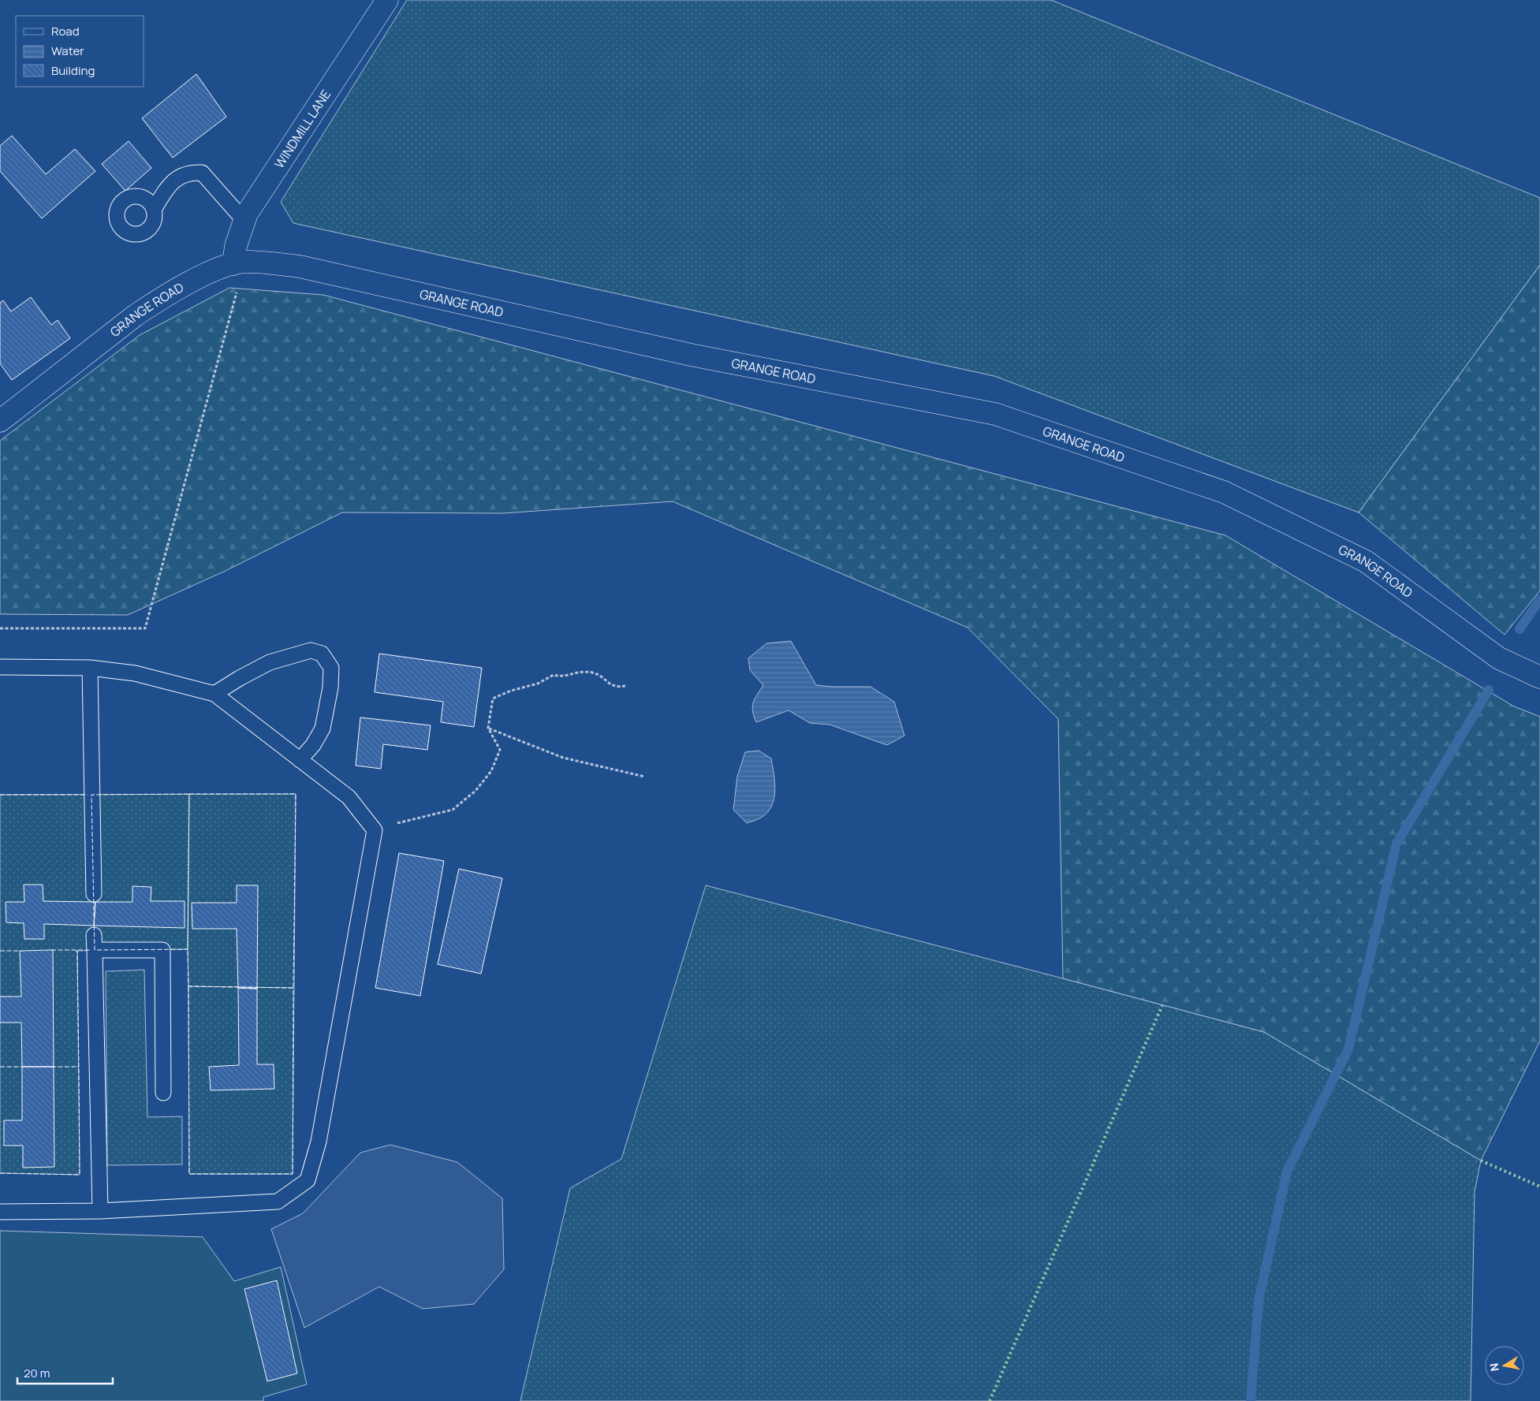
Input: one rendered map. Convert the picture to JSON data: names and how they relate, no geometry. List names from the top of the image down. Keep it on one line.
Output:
{"streets":{"main road":["WINDMILL LANE","GRANGE ROAD"]},"crossings":[["WINDMILL LANE","GRANGE ROAD"]],"legend":["Road","Water","Building"],"scale_bar":"20 m","north":"left"}
